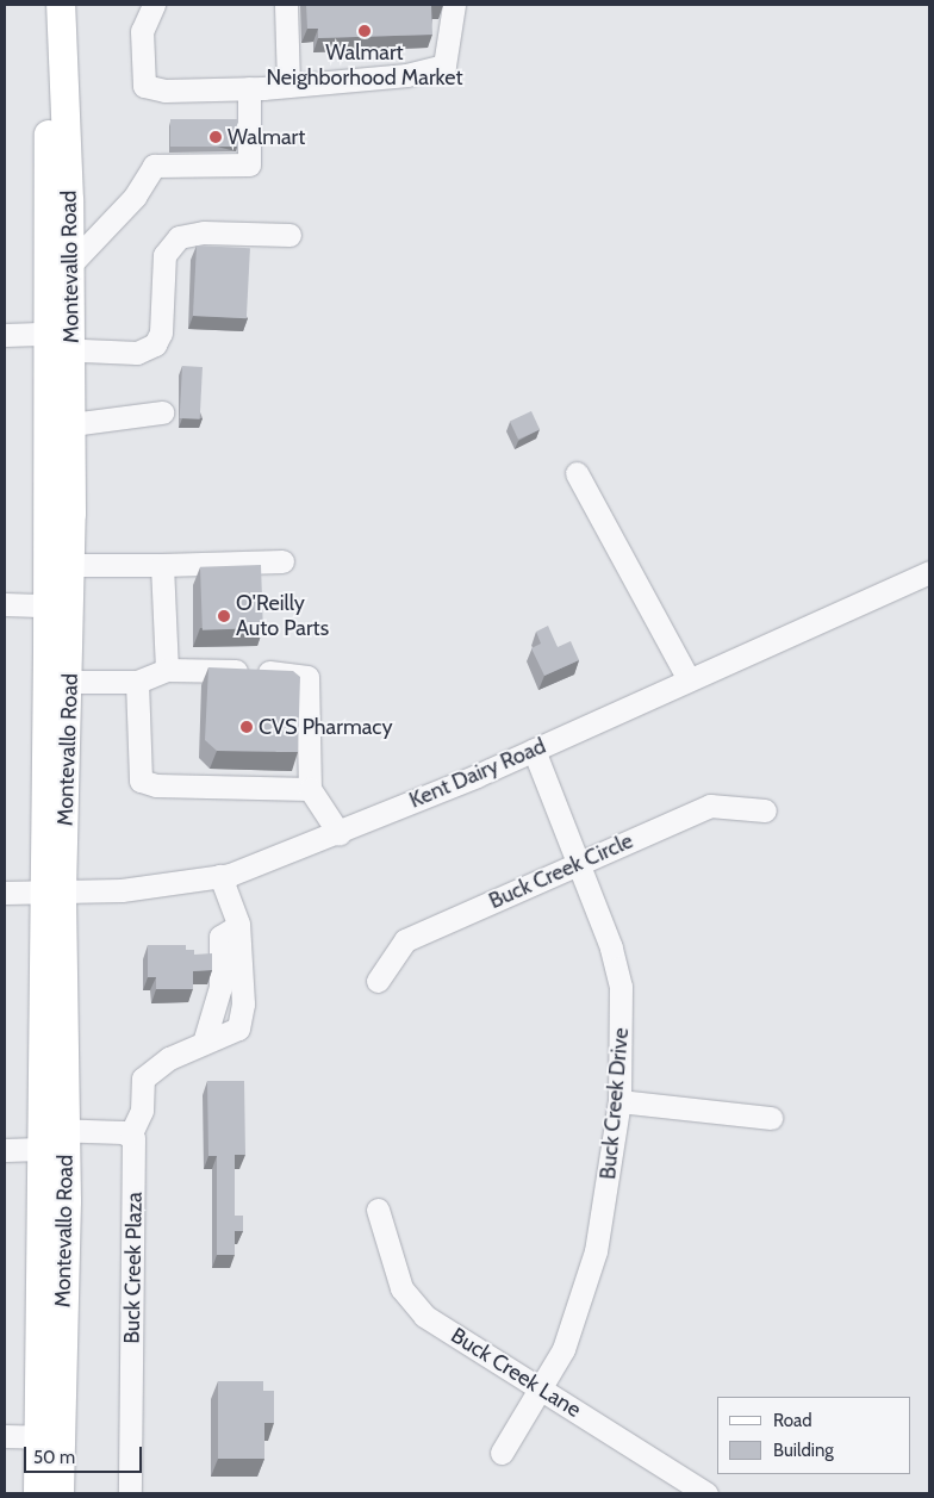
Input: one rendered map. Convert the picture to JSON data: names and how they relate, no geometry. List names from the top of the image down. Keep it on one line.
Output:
{"streets":{"main road":["Montevallo Road"],"street":["Kent Dairy Road","Buck Creek Circle","Buck Creek Drive","Buck Creek Plaza","Buck Creek Lane"]},"crossings":[["Montevallo Road","Kent Dairy Road"],["Kent Dairy Road","Buck Creek Drive"],["Buck Creek Circle","Buck Creek Drive"],["Buck Creek Drive","Buck Creek Lane"]],"places":["Walmart Neighborhood Market","Walmart","O'Reilly Auto Parts","CVS Pharmacy"],"legend":["Road","Building"],"scale_bar":"50 m"}
